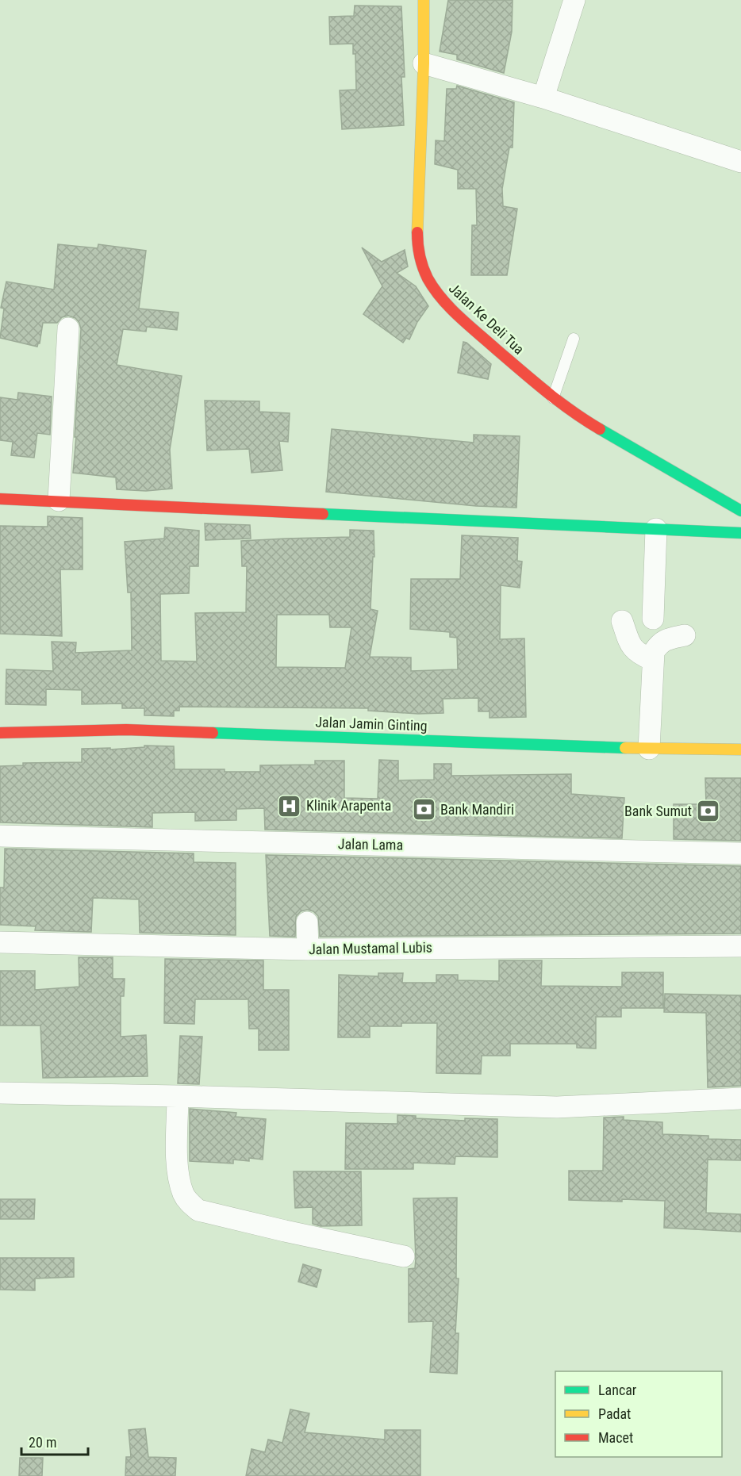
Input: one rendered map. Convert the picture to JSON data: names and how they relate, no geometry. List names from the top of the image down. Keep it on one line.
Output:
{"streets":{"main road":["Jalan Ke Deli Tua","Jalan Jamin Ginting"],"street":["Jalan Lama","Jalan Mustamal Lubis"]},"places":{"hospital":["Klinik Arapenta"],"bank":["Bank Mandiri","Bank Sumut"]},"legend":["Lancar","Padat","Macet"],"scale_bar":"20 m"}
